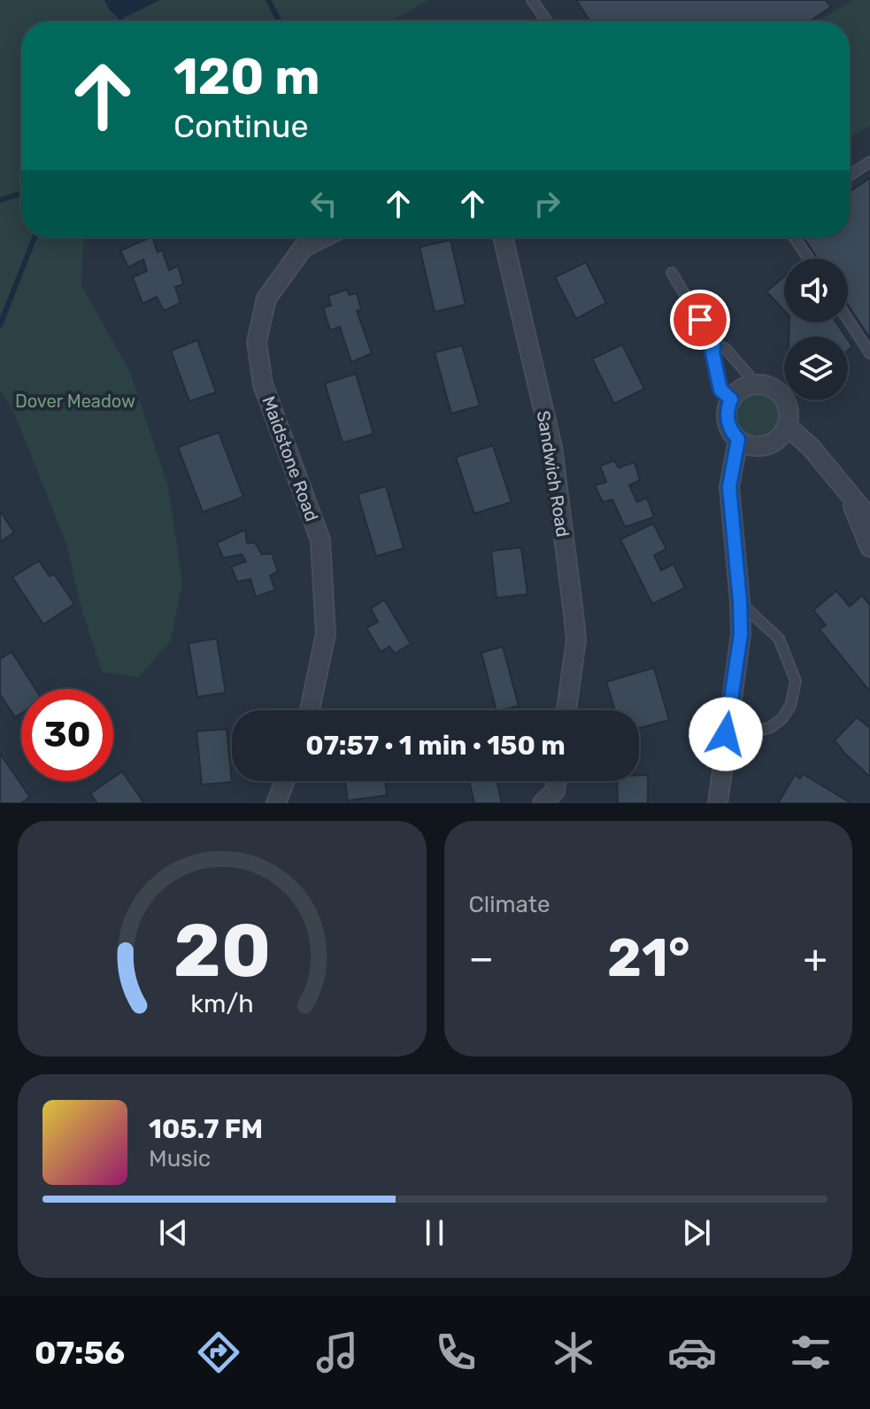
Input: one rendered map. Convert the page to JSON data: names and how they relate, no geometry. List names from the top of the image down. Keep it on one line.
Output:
{"streets":{"street":["Maidstone Road","Sandwich Road"]},"parks":["Dover Meadow"],"page":{"turn":["120 m","Continue"],"limit":"30","trip":"07:57 · 1 min · 150 m","tile":"Climate","heat":["−","21°","+"],"song":["105.7 FM","Music"],"tabs":"07:56","gauge":["20","km/h"]}}
